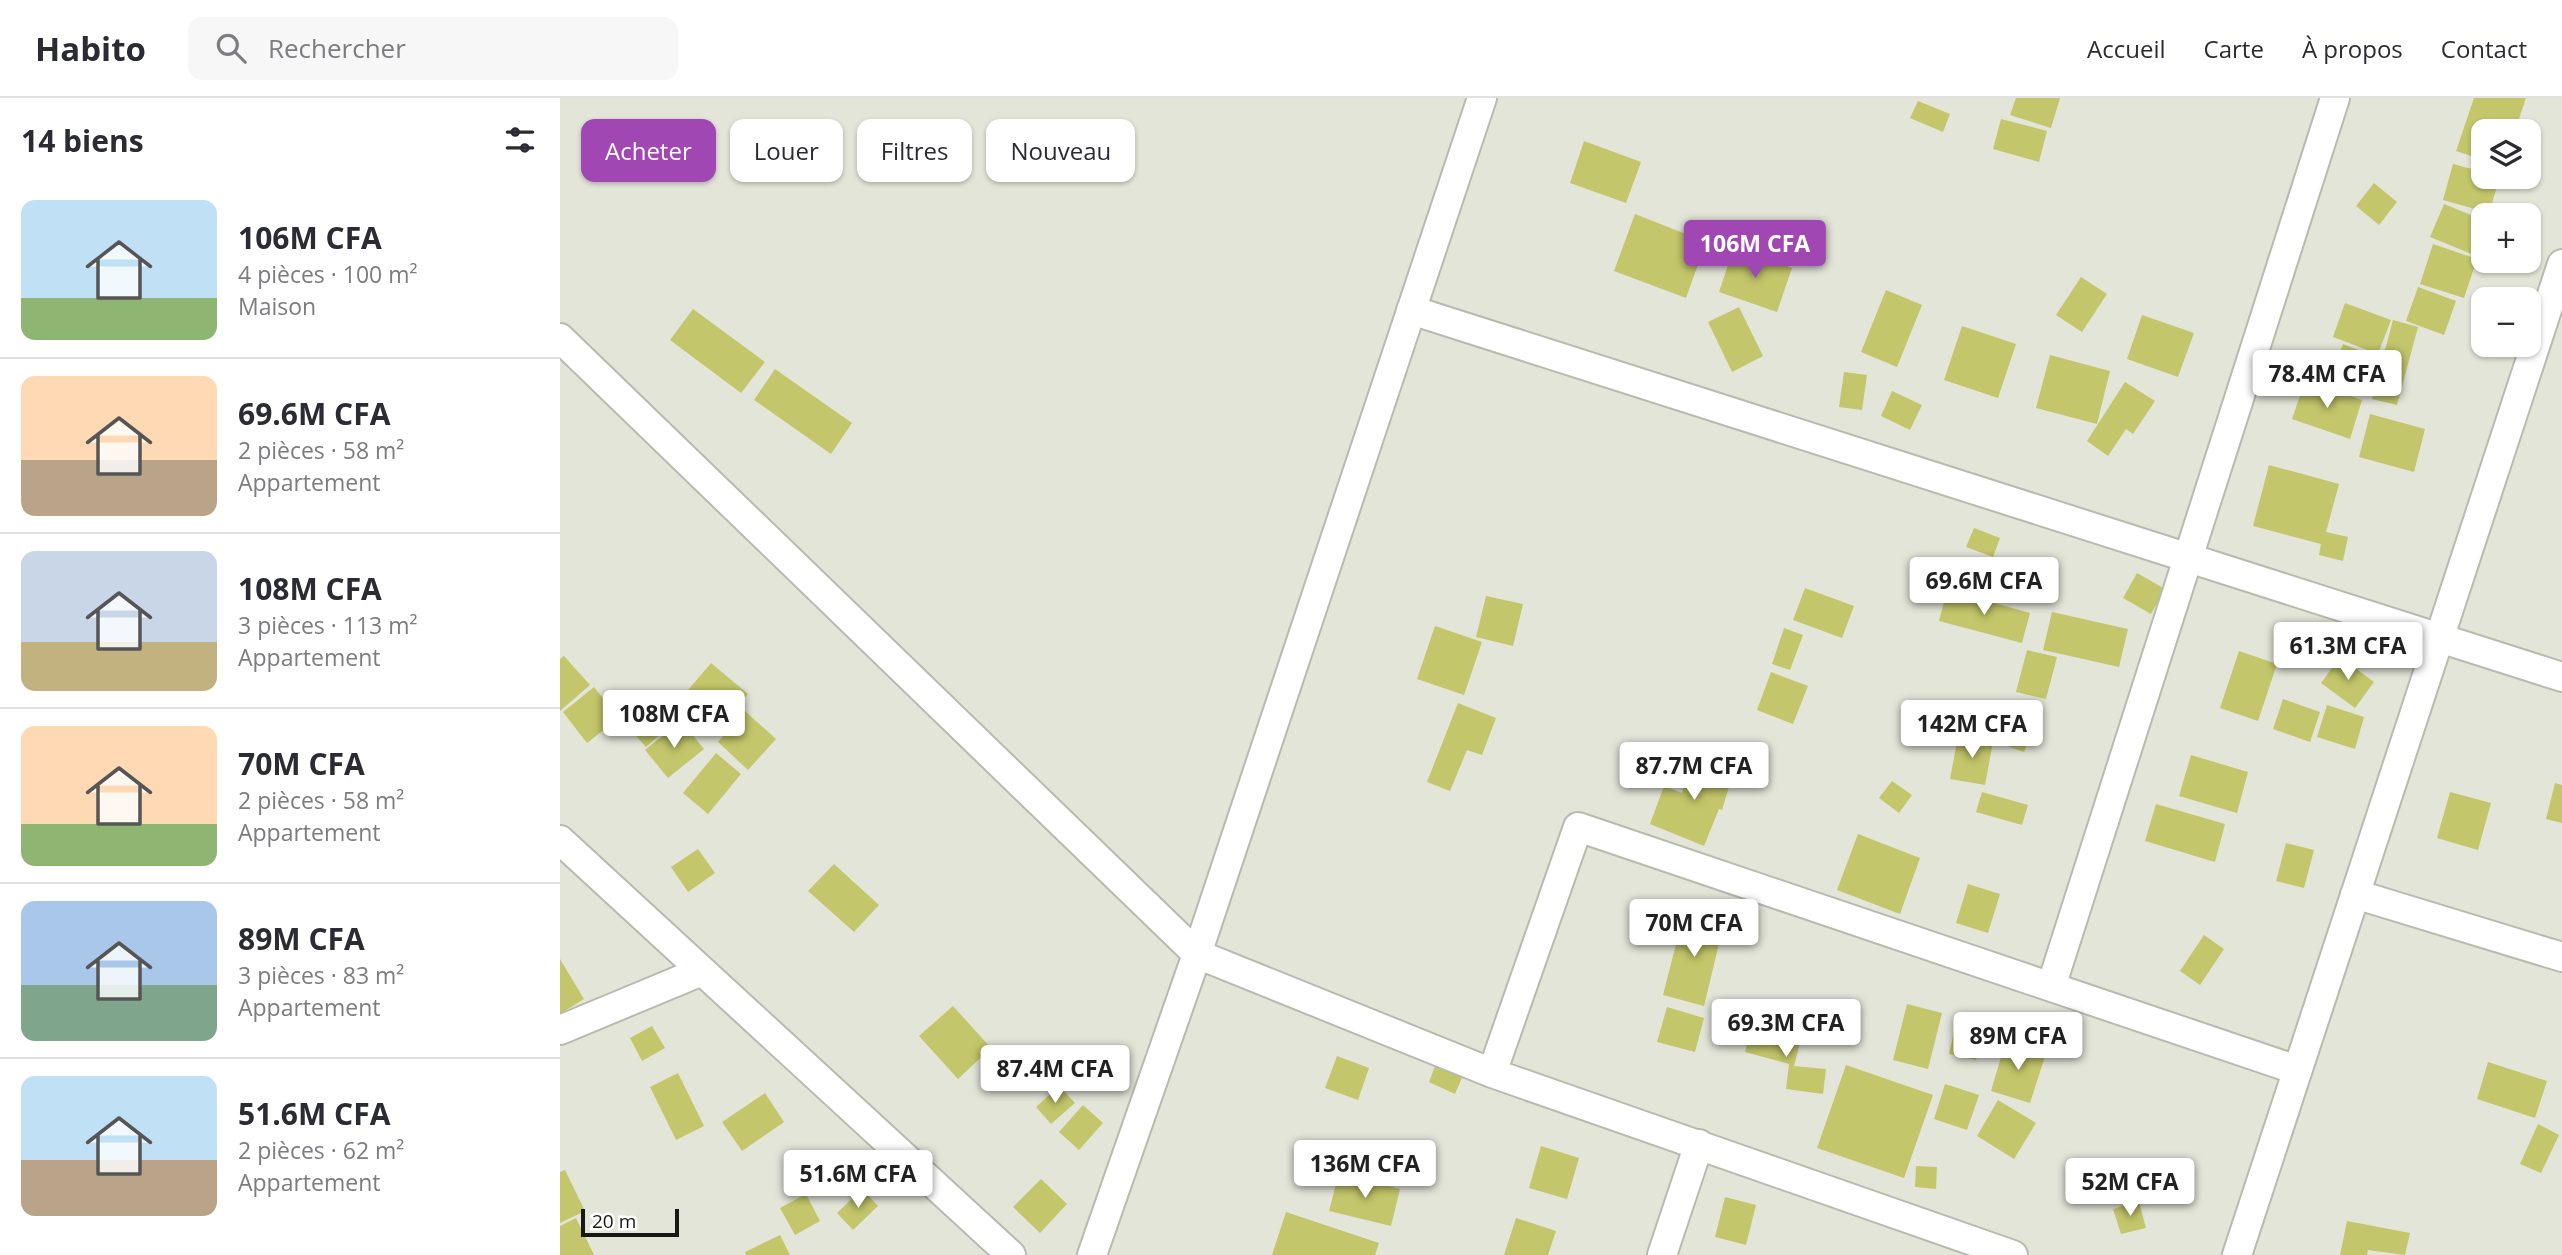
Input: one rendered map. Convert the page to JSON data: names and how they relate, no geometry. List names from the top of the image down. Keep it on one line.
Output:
{"scale_bar":"20 m","page":{"header":"Habito","search":"Rechercher","nav":["Accueil","Carte","À propos","Contact"],"heading":"14 biens","map_buttons":["+","−"],"chip":["Acheter","Louer","Filtres","Nouveau"],"list":[{"name":"106M CFA","note":"4 pièces · 100 m² · Maison"},{"name":"69.6M CFA","note":"2 pièces · 58 m² · Appartement"},{"name":"108M CFA","note":"3 pièces · 113 m² · Appartement"},{"name":"70M CFA","note":"2 pièces · 58 m² · Appartement"},{"name":"89M CFA","note":"3 pièces · 83 m² · Appartement"},{"name":"51.6M CFA","note":"2 pièces · 62 m² · Appartement"}],"price":["106M CFA","78.4M CFA","69.6M CFA","61.3M CFA","108M CFA","142M CFA","87.7M CFA","70M CFA","69.3M CFA","89M CFA","87.4M CFA","136M CFA","51.6M CFA","52M CFA"],"scale":"20 m"}}
